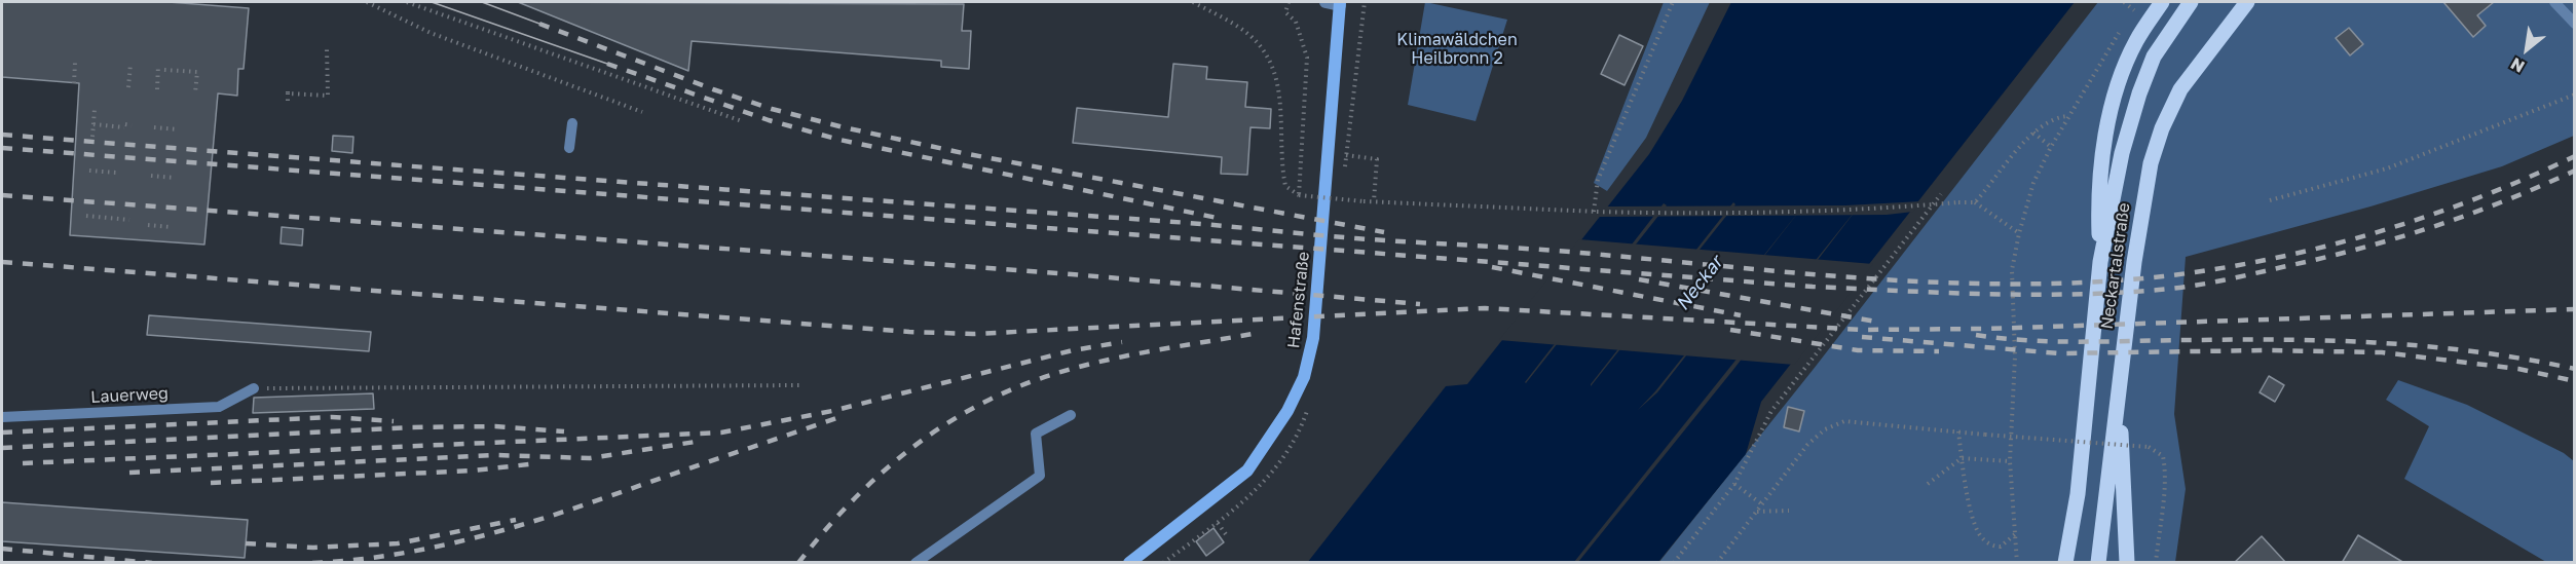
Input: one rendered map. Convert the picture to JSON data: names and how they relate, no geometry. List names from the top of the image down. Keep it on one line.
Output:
{"streets":{"main road":["Neckartalstraße","Hafenstraße"],"lane":["Lauerweg"]},"water":["Neckar"],"parks":["Klimawäldchen Heilbronn 2"],"north":"bottom left"}
